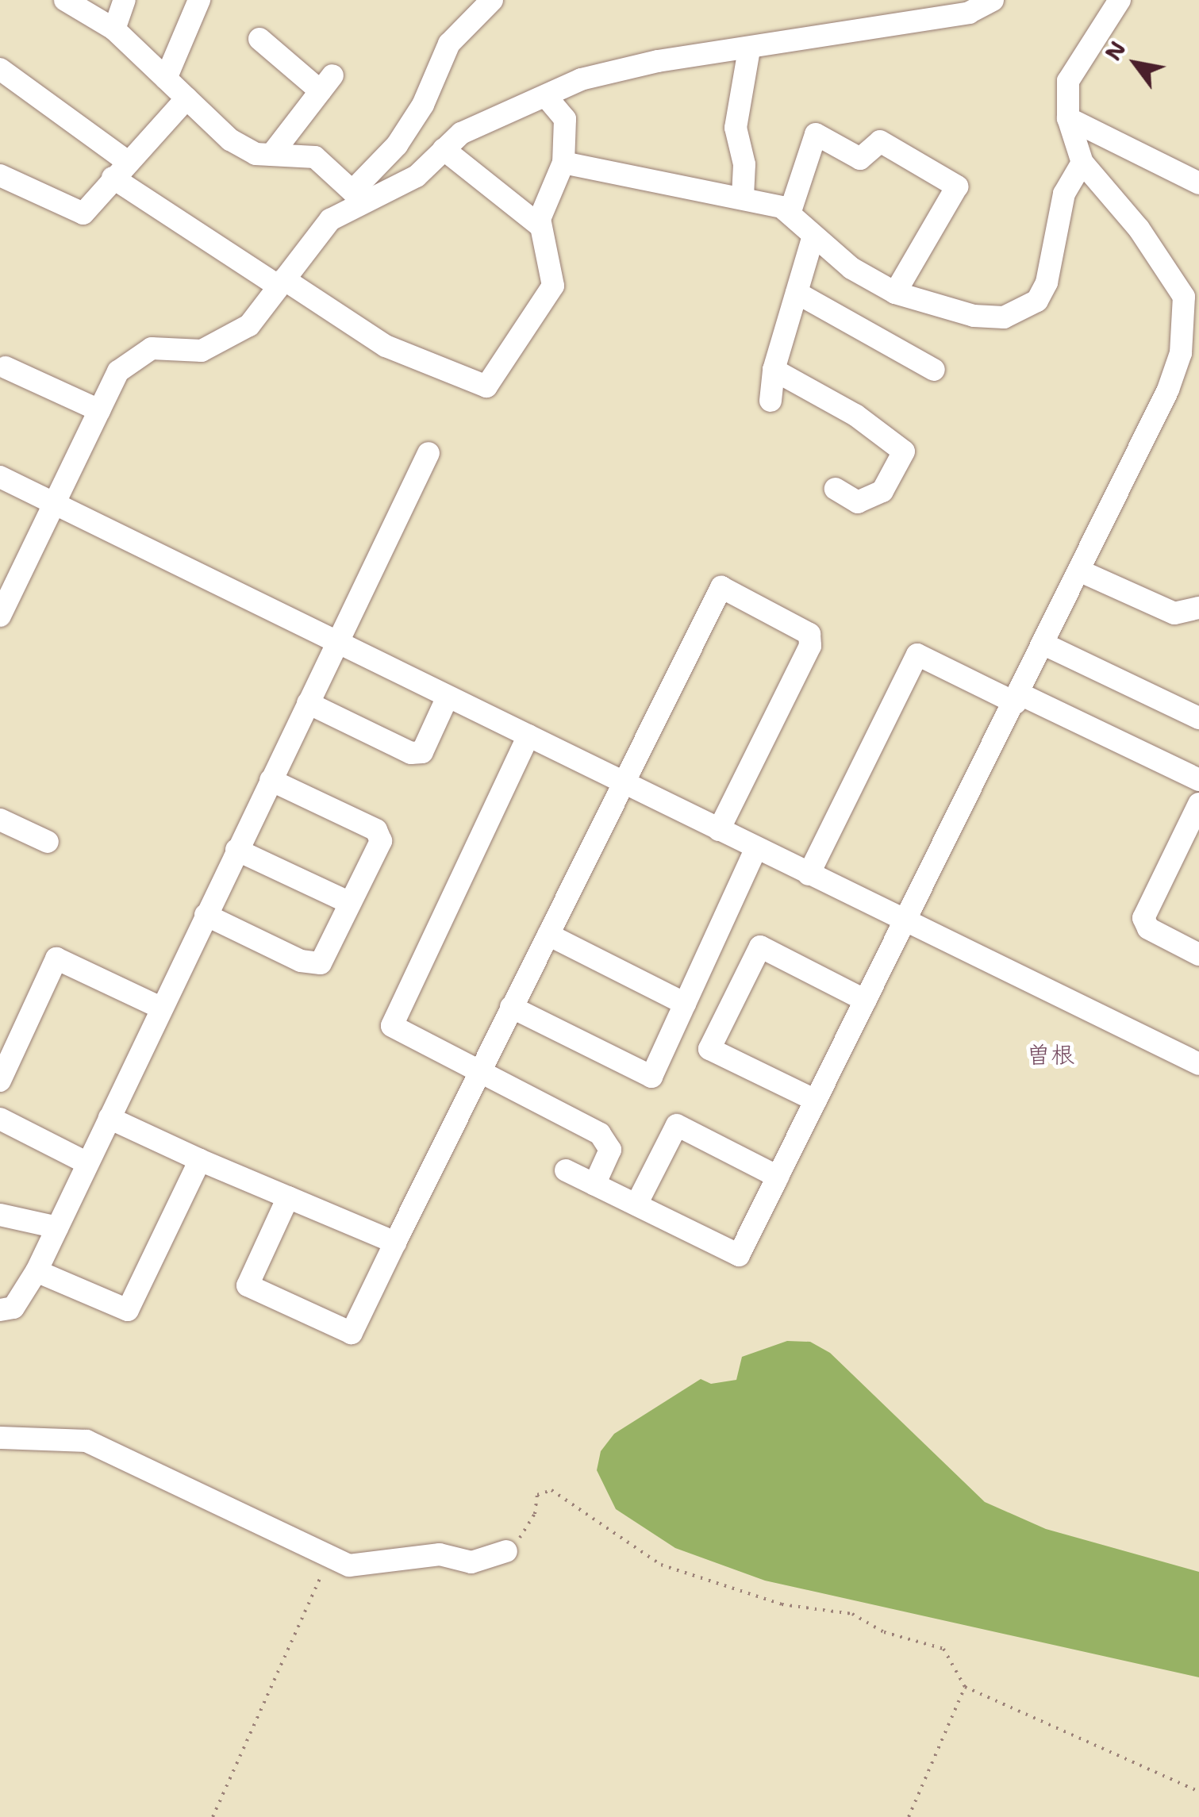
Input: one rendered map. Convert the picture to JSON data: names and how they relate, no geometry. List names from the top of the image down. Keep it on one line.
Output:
{"districts":["曽根"],"north":"top left"}
